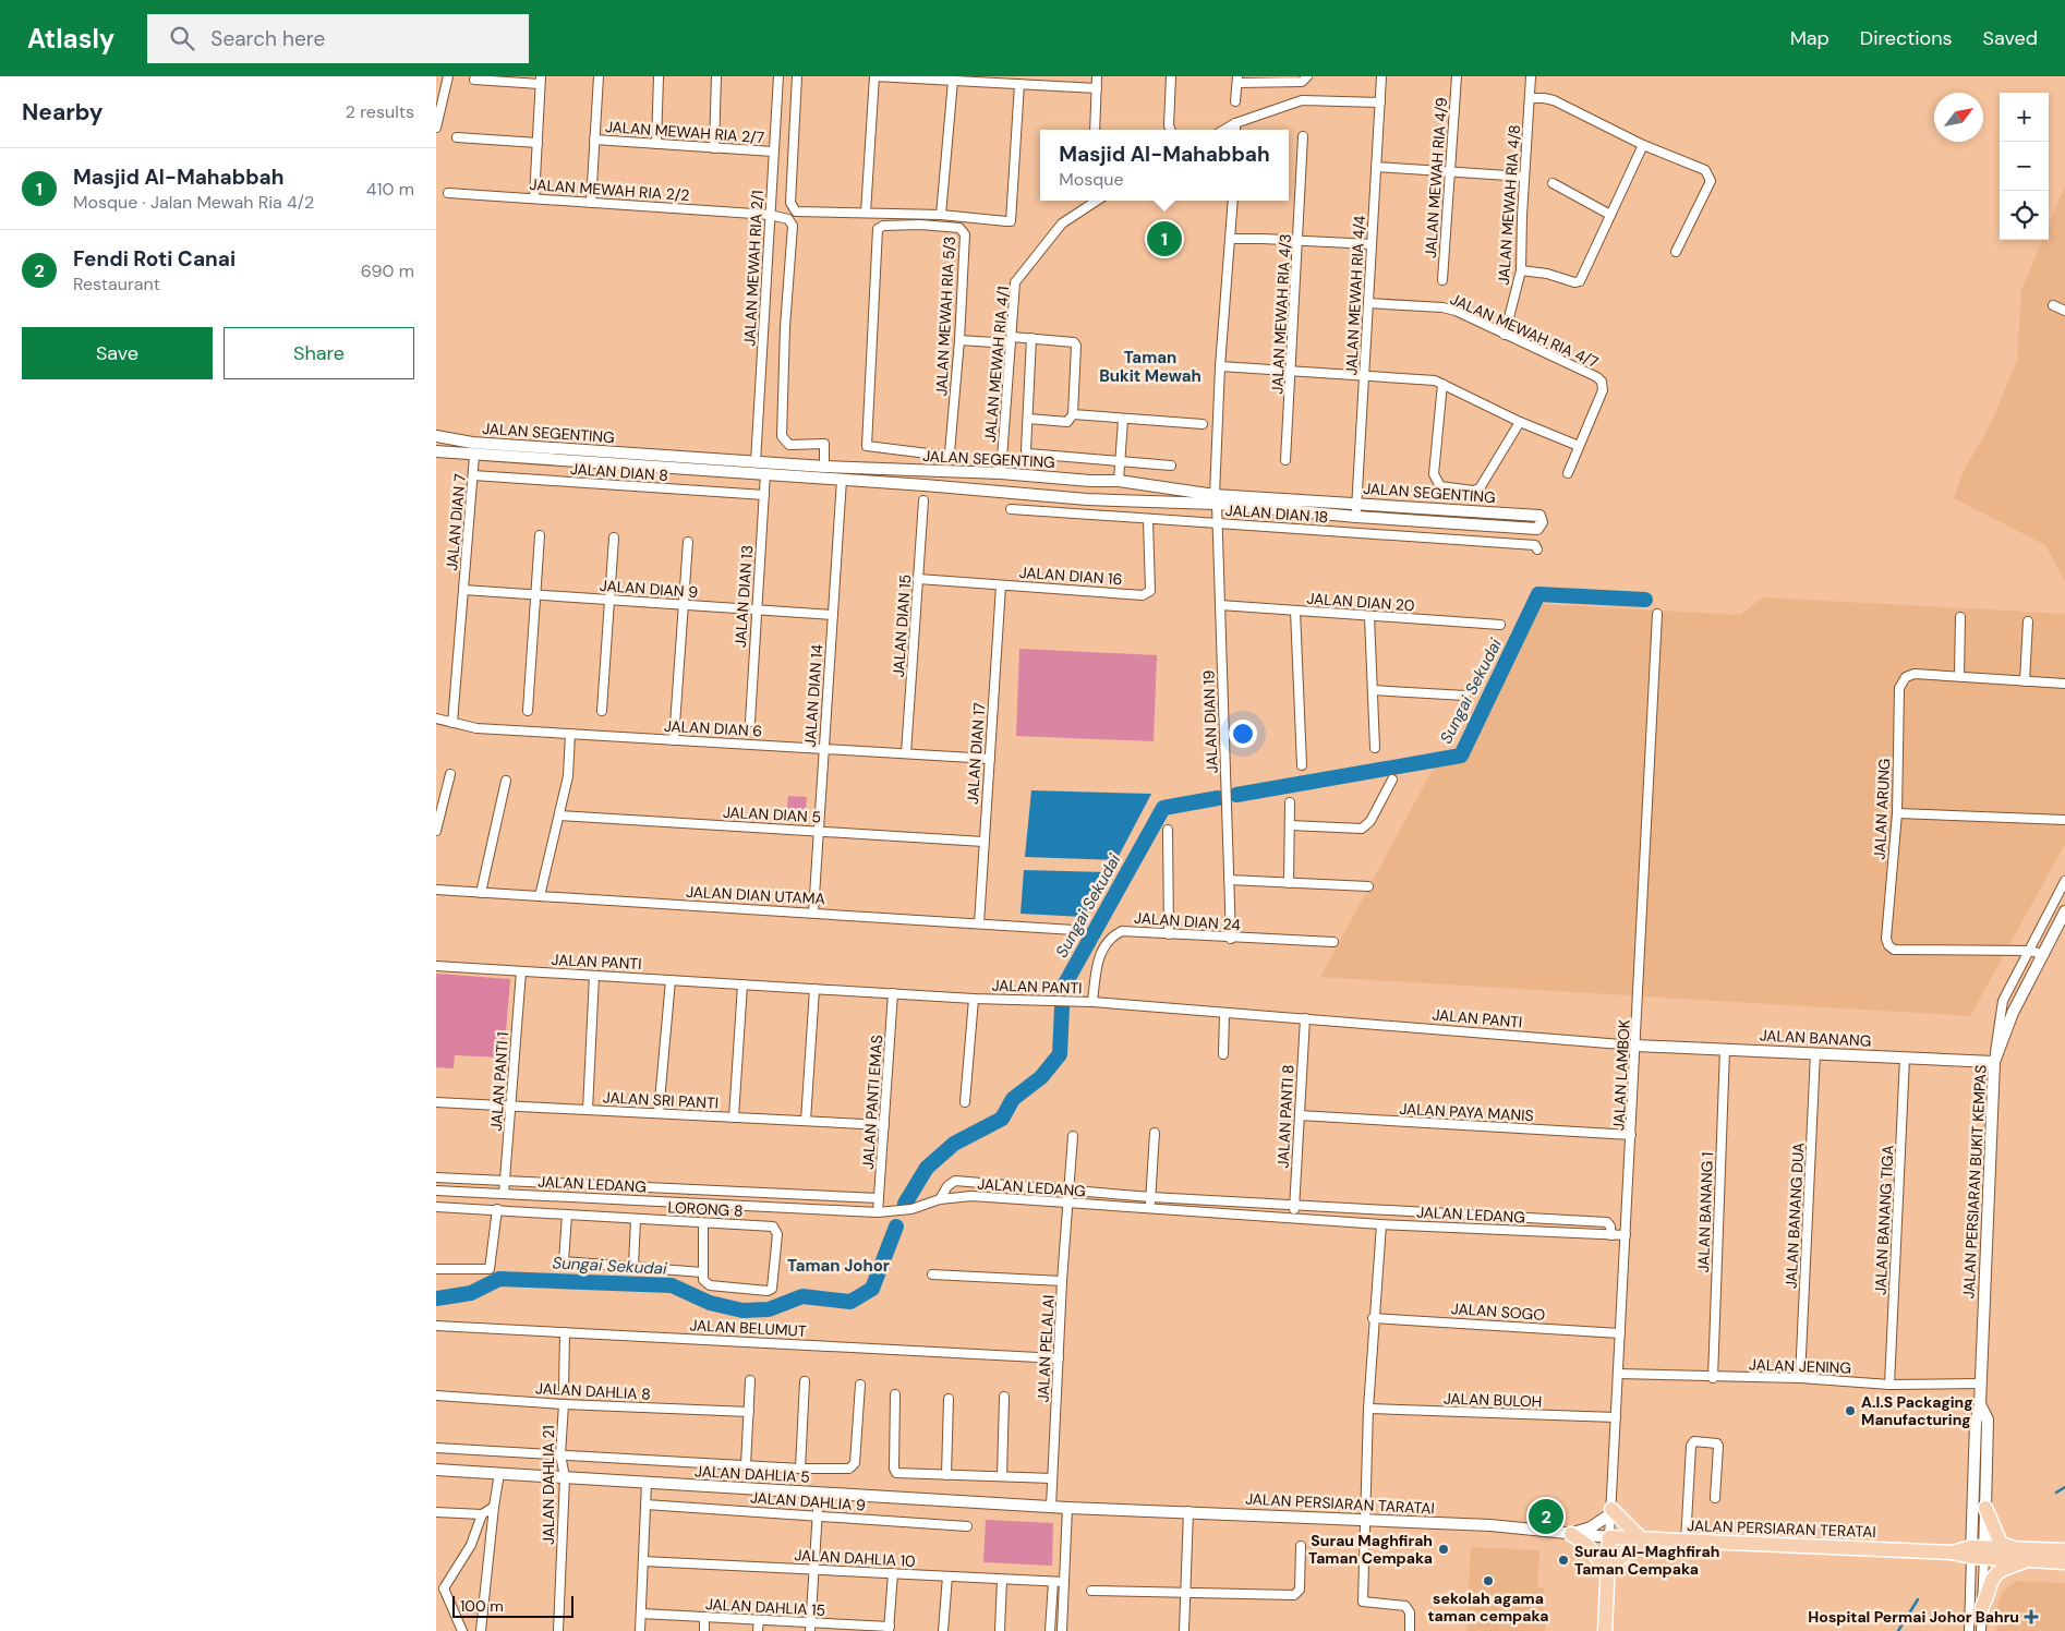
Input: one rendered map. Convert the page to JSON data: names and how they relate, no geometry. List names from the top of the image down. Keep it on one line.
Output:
{"streets":{"main road":["JALAN PERSIARAN TERATAI"],"street":["JALAN MEWAH RIA 2/7","JALAN MEWAH RIA 4/9","JALAN MEWAH RIA 2/2","JALAN MEWAH RIA 4/8","JALAN MEWAH RIA 2/1","JALAN MEWAH RIA 4/4","JALAN MEWAH RIA 4/3","JALAN MEWAH RIA 5/3","JALAN MEWAH RIA 4/7","JALAN MEWAH RIA 4/1","JALAN SEGENTING","JALAN DIAN 8","JALAN DIAN 18","JALAN DIAN 7","JALAN DIAN 16","JALAN DIAN 9","JALAN DIAN 13","JALAN DIAN 20","JALAN DIAN 15","JALAN DIAN 14","JALAN DIAN 19","JALAN DIAN 6","JALAN DIAN 17","JALAN ARUNG","JALAN DIAN 5","JALAN DIAN UTAMA","JALAN DIAN 24","JALAN PANTI","JALAN BANANG","JALAN LAMBOK","JALAN PANTI 1","JALAN SRI PANTI","JALAN PANTI EMAS","JALAN PAYA MANIS","JALAN PANTI 8","JALAN PERSIARAN BUKIT KEMPAS","JALAN LEDANG","LORONG 8","JALAN BANANG 1","JALAN BANANG DUA","JALAN BANANG TIGA","JALAN SOGO","JALAN BELUMUT","JALAN PELALAI","JALAN JENING","JALAN DAHLIA 8","JALAN BULOH","JALAN DAHLIA 5","JALAN DAHLIA 21","JALAN DAHLIA 9","JALAN PERSIARAN TARATAI","JALAN DAHLIA 10","JALAN DAHLIA 15"]},"crossings":[["JALAN MEWAH RIA 2/7","JALAN MEWAH RIA 2/1"],["JALAN MEWAH RIA 2/2","JALAN MEWAH RIA 2/1"],["JALAN MEWAH RIA 4/8","JALAN MEWAH RIA 4/7"],["JALAN MEWAH RIA 2/1","JALAN SEGENTING"],["JALAN MEWAH RIA 4/4","JALAN MEWAH RIA 4/7"],["JALAN MEWAH RIA 4/4","JALAN SEGENTING"],["JALAN MEWAH RIA 4/1","JALAN SEGENTING"],["JALAN SEGENTING","JALAN DIAN 7"],["JALAN SEGENTING","JALAN DIAN 13"],["JALAN SEGENTING","JALAN DIAN 14"],["JALAN SEGENTING","JALAN DIAN 19"],["JALAN DIAN 8","JALAN DIAN 7"],["JALAN DIAN 8","JALAN DIAN 13"],["JALAN DIAN 18","JALAN DIAN 16"],["JALAN DIAN 18","JALAN DIAN 19"],["JALAN DIAN 7","JALAN DIAN 9"],["JALAN DIAN 7","JALAN DIAN 6"],["JALAN DIAN 16","JALAN DIAN 15"],["JALAN DIAN 16","JALAN DIAN 17"],["JALAN DIAN 9","JALAN DIAN 13"],["JALAN DIAN 9","JALAN DIAN 14"],["JALAN DIAN 20","JALAN DIAN 19"],["JALAN DIAN 15","JALAN DIAN 6"],["JALAN DIAN 14","JALAN DIAN 6"],["JALAN DIAN 14","JALAN DIAN 5"],["JALAN DIAN 14","JALAN DIAN UTAMA"],["JALAN DIAN 19","JALAN DIAN 24"],["JALAN DIAN 6","JALAN DIAN 17"],["JALAN DIAN 17","JALAN DIAN 5"],["JALAN DIAN 17","JALAN DIAN UTAMA"],["JALAN ARUNG","JALAN PERSIARAN BUKIT KEMPAS"],["JALAN DIAN 24","JALAN PANTI"],["JALAN PANTI","JALAN BANANG"],["JALAN PANTI","JALAN LAMBOK"],["JALAN PANTI","JALAN PANTI 1"],["JALAN PANTI","JALAN PANTI EMAS"],["JALAN PANTI","JALAN PANTI 8"],["JALAN BANANG","JALAN LAMBOK"],["JALAN BANANG","JALAN PERSIARAN BUKIT KEMPAS"],["JALAN BANANG","JALAN BANANG 1"],["JALAN BANANG","JALAN BANANG DUA"],["JALAN BANANG","JALAN BANANG TIGA"],["JALAN LAMBOK","JALAN PAYA MANIS"],["JALAN LAMBOK","JALAN LEDANG"],["JALAN LAMBOK","JALAN SOGO"],["JALAN LAMBOK","JALAN JENING"],["JALAN LAMBOK","JALAN BULOH"],["JALAN LAMBOK","JALAN PERSIARAN TARATAI"],["JALAN LAMBOK","JALAN PERSIARAN TERATAI"],["JALAN PANTI 1","JALAN SRI PANTI"],["JALAN PANTI 1","JALAN LEDANG"],["JALAN SRI PANTI","JALAN PANTI EMAS"],["JALAN PANTI EMAS","JALAN LEDANG"],["JALAN PAYA MANIS","JALAN PANTI 8"],["JALAN PANTI 8","JALAN LEDANG"],["JALAN PERSIARAN BUKIT KEMPAS","JALAN JENING"],["JALAN PERSIARAN BUKIT KEMPAS","JALAN PERSIARAN TERATAI"],["JALAN LEDANG","JALAN PELALAI"],["JALAN BANANG 1","JALAN JENING"],["JALAN BANANG DUA","JALAN JENING"],["JALAN BANANG TIGA","JALAN JENING"],["JALAN BELUMUT","JALAN PELALAI"],["JALAN PELALAI","JALAN DAHLIA 5"],["JALAN DAHLIA 8","JALAN DAHLIA 21"],["JALAN DAHLIA 5","JALAN DAHLIA 21"],["JALAN DAHLIA 5","JALAN PERSIARAN TARATAI"],["JALAN PERSIARAN TARATAI","JALAN PERSIARAN TERATAI"]],"districts":["Taman Bukit Mewah","Taman Johor"],"water":["Sungai Sekudai"],"places":{"other":["A.I.S Packaging Manufacturing","Surau Maghfirah Taman Cempaka","Surau Al-Maghfirah Taman Cempaka","sekolah agama taman cempaka"],"health":["Hospital Permai Johor Bahru"]},"scale_bar":"100 m","north":"top right","page":{"header":"Atlasly","search":"Search here","nav":["Map","Directions","Saved"],"heading":["Nearby","2 results"],"map_buttons":["+","−"],"popup":["Masjid Al-Mahabbah","Mosque"],"list":[{"mark":"1","name":"Masjid Al-Mahabbah","note":"Mosque · Jalan Mewah Ria 4/2","value":"410 m"},{"mark":"2","name":"Fendi Roti Canai","note":"Restaurant","value":"690 m"}],"pins":["1","2"],"buttons":["Save","Share"],"scale":"100 m"}}
